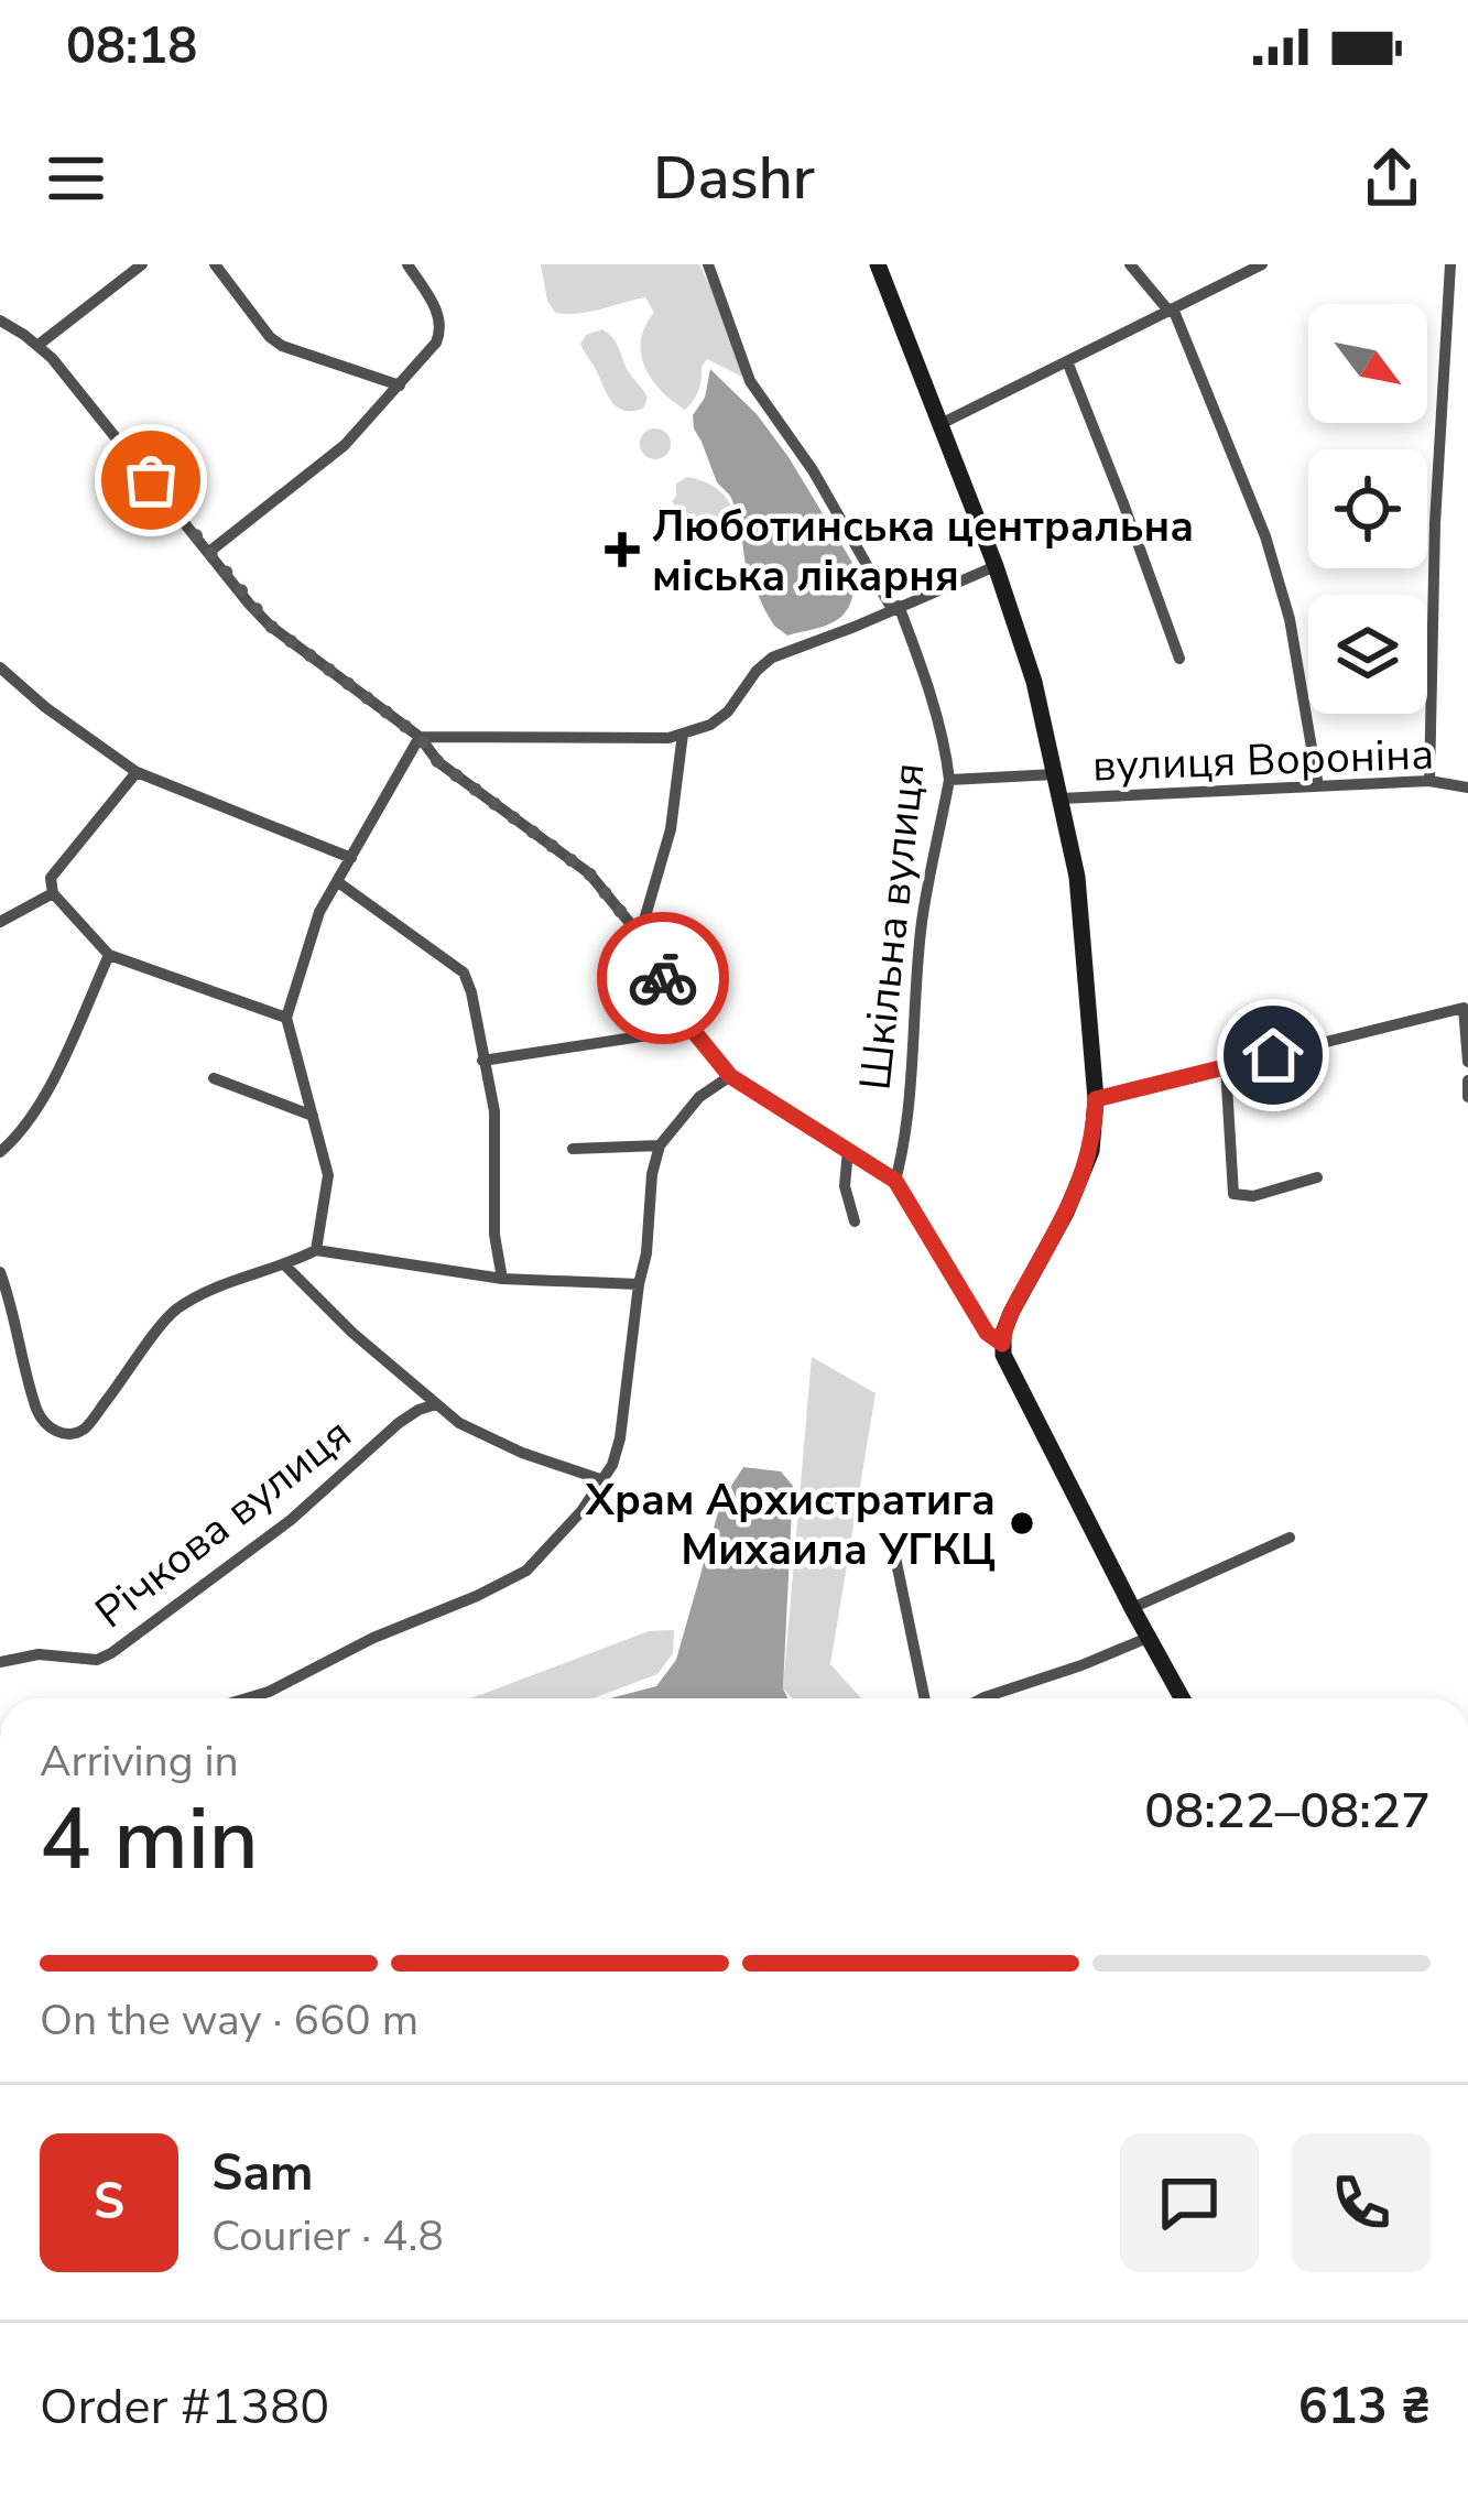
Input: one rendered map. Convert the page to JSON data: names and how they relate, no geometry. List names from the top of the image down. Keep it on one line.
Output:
{"streets":{"street":["вулиця Вороніна","Шкільна вулиця","Річкова вулиця"]},"places":{"health":["Люботинська центральна міська лікарня"],"other":["Храм Архистратига Михаила УГКЦ"]},"north":"bottom right","page":{"status":"08:18","header":"Dashr","heading":["4 min","Arriving in","08:22–08:27"],"panel":["Sam","Courier · 4.8","Order #1380","613 ₴"],"bar":"On the way · 660 m","round":"S"}}
